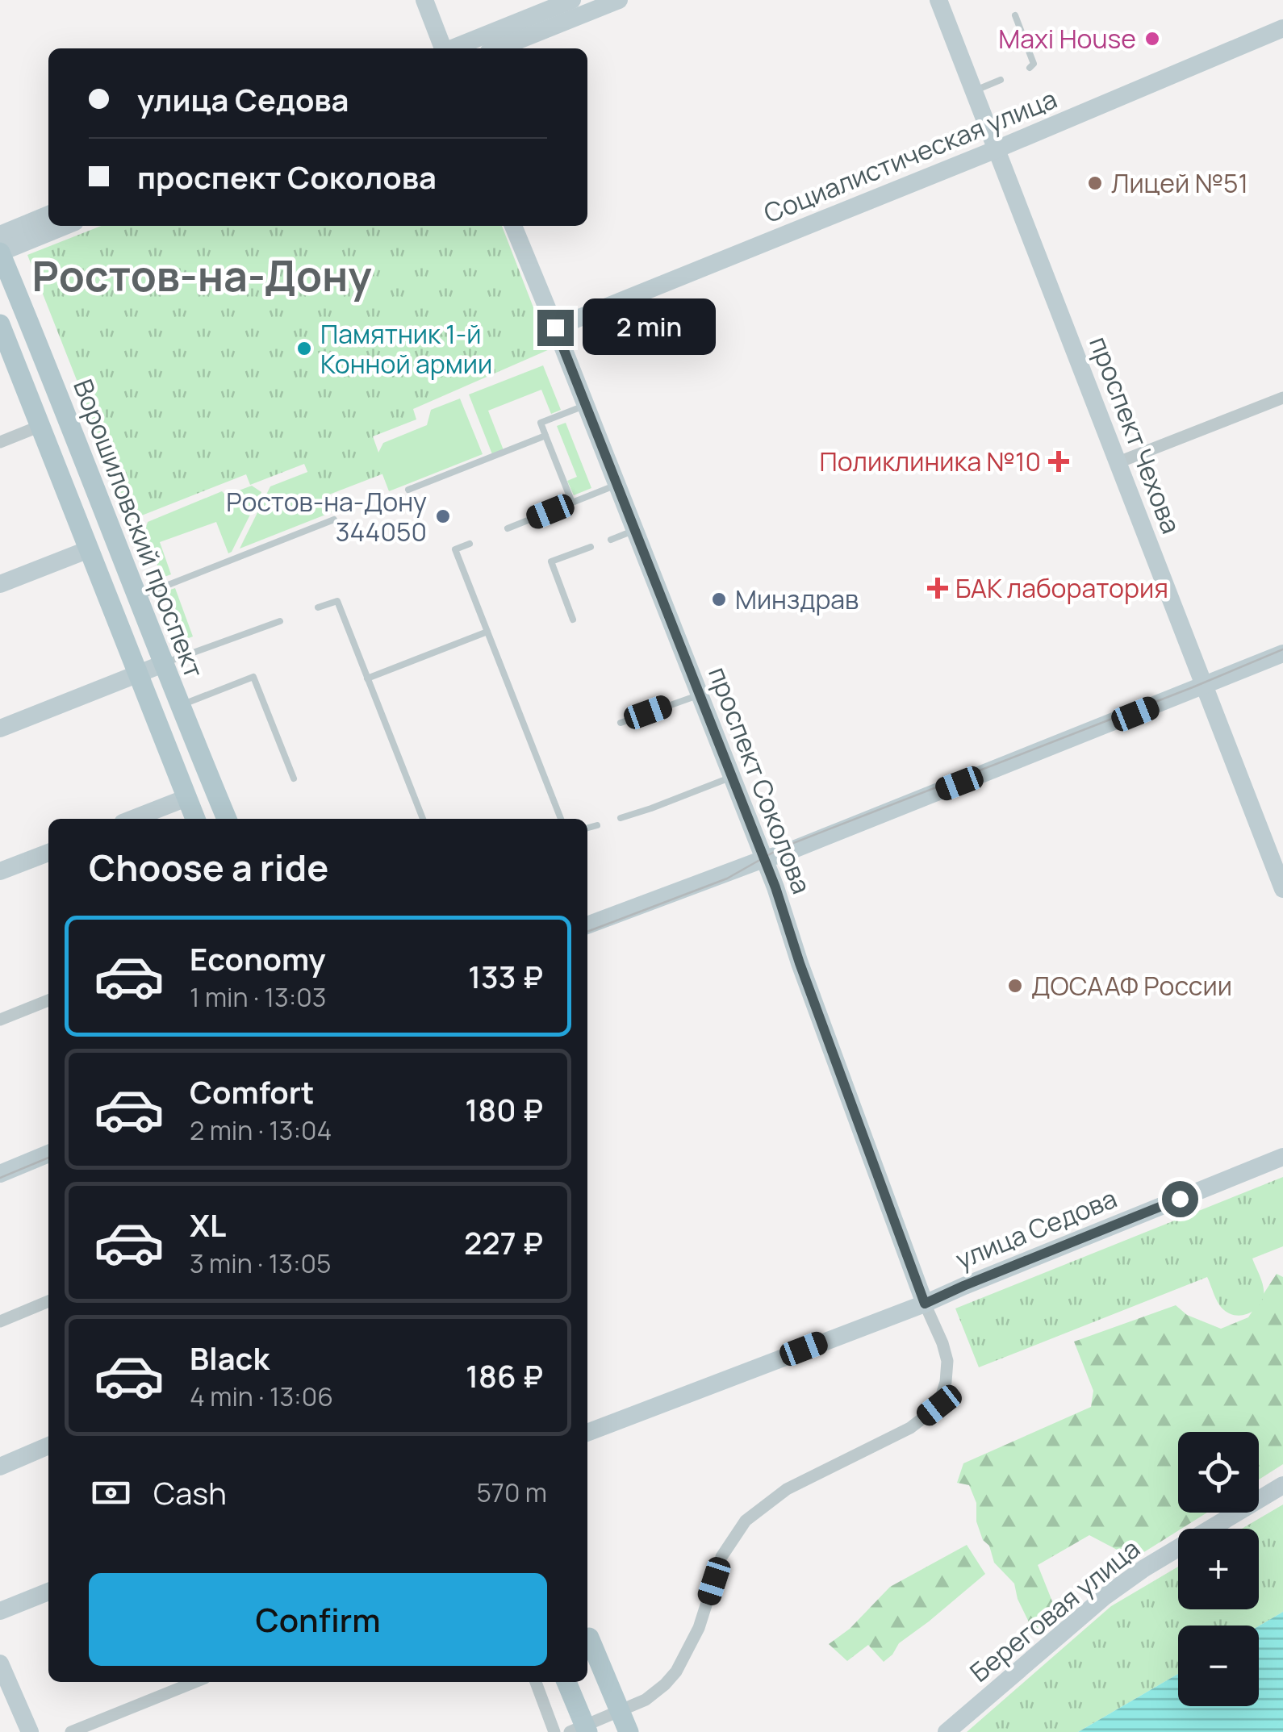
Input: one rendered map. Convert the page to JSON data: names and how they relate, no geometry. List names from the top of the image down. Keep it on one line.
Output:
{"streets":{"main road":["Ворошиловский проспект"],"street":["Социалистическая улица","проспект Чехова","проспект Соколова","улица Седова","Береговая улица"]},"crossings":[["Социалистическая улица","проспект Чехова"],["Социалистическая улица","проспект Соколова"],["проспект Соколова","улица Седова"]],"districts":["Ростов-на-Дону"],"places":{"other":["Maxi House","Лицей №51","Памятник 1-й Конной армии","Ростов-на-Дону 344050","Минздрав","ДОСААФ России"],"health":["Поликлиника №10","БАК лаборатория"]},"page":{"banner":["улица Седова","проспект Соколова"],"bubble":"2 min","heading":"Choose a ride","list":[{"name":"Economy","note":"1 min · 13:03","value":"133 ₽"},{"name":"Comfort","note":"2 min · 13:04","value":"180 ₽"},{"name":"XL","note":"3 min · 13:05","value":"227 ₽"},{"name":"Black","note":"4 min · 13:06","value":"186 ₽"}],"map_buttons":["+","−"],"pay":["Cash","570 m"],"buttons":"Confirm"}}
